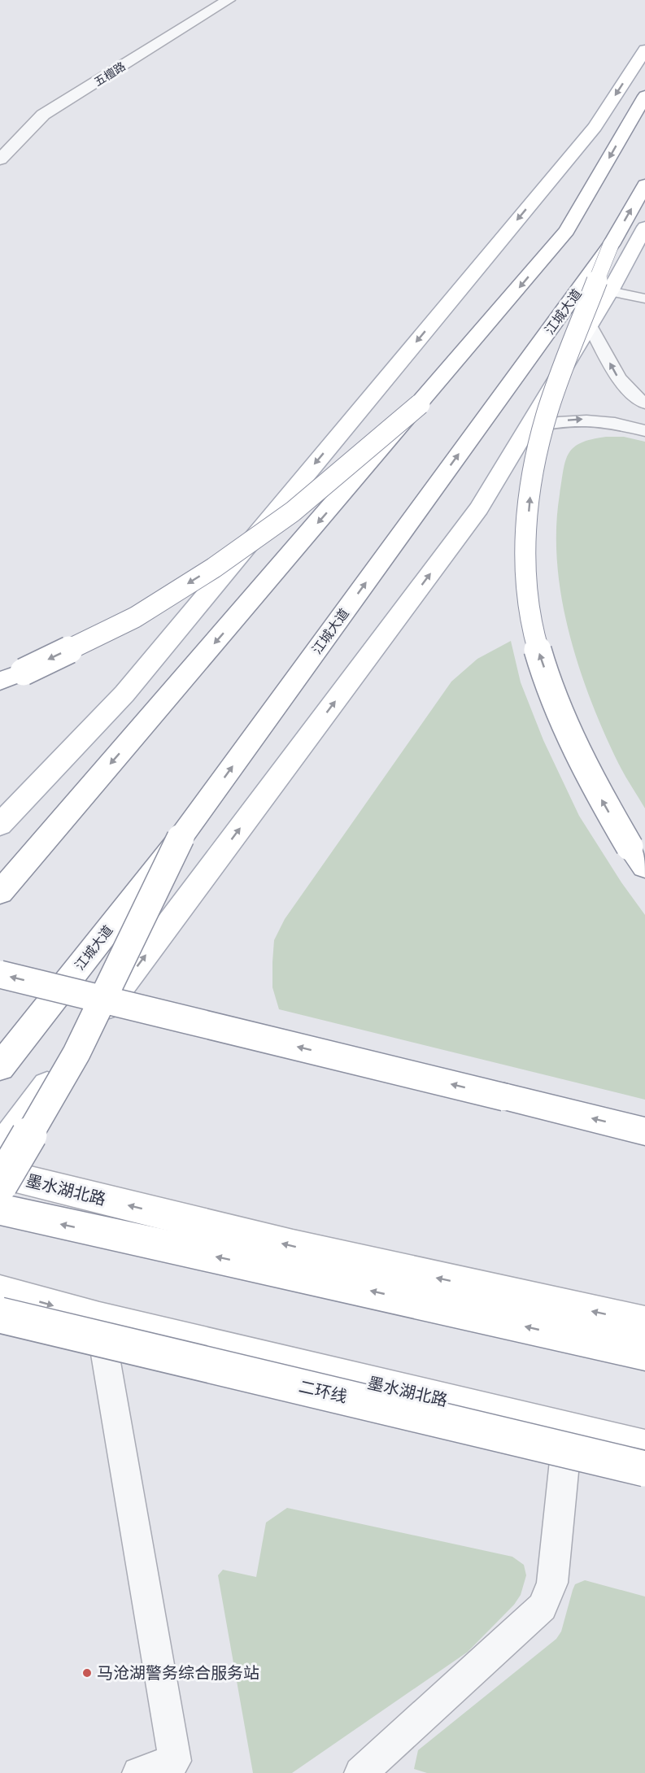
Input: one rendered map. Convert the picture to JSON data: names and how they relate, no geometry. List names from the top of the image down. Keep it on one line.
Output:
{"streets":{"main road":["江城大道","墨水湖北路","二环线"],"street":["五檀路"]},"places":["马沧湖警务综合服务站"]}
